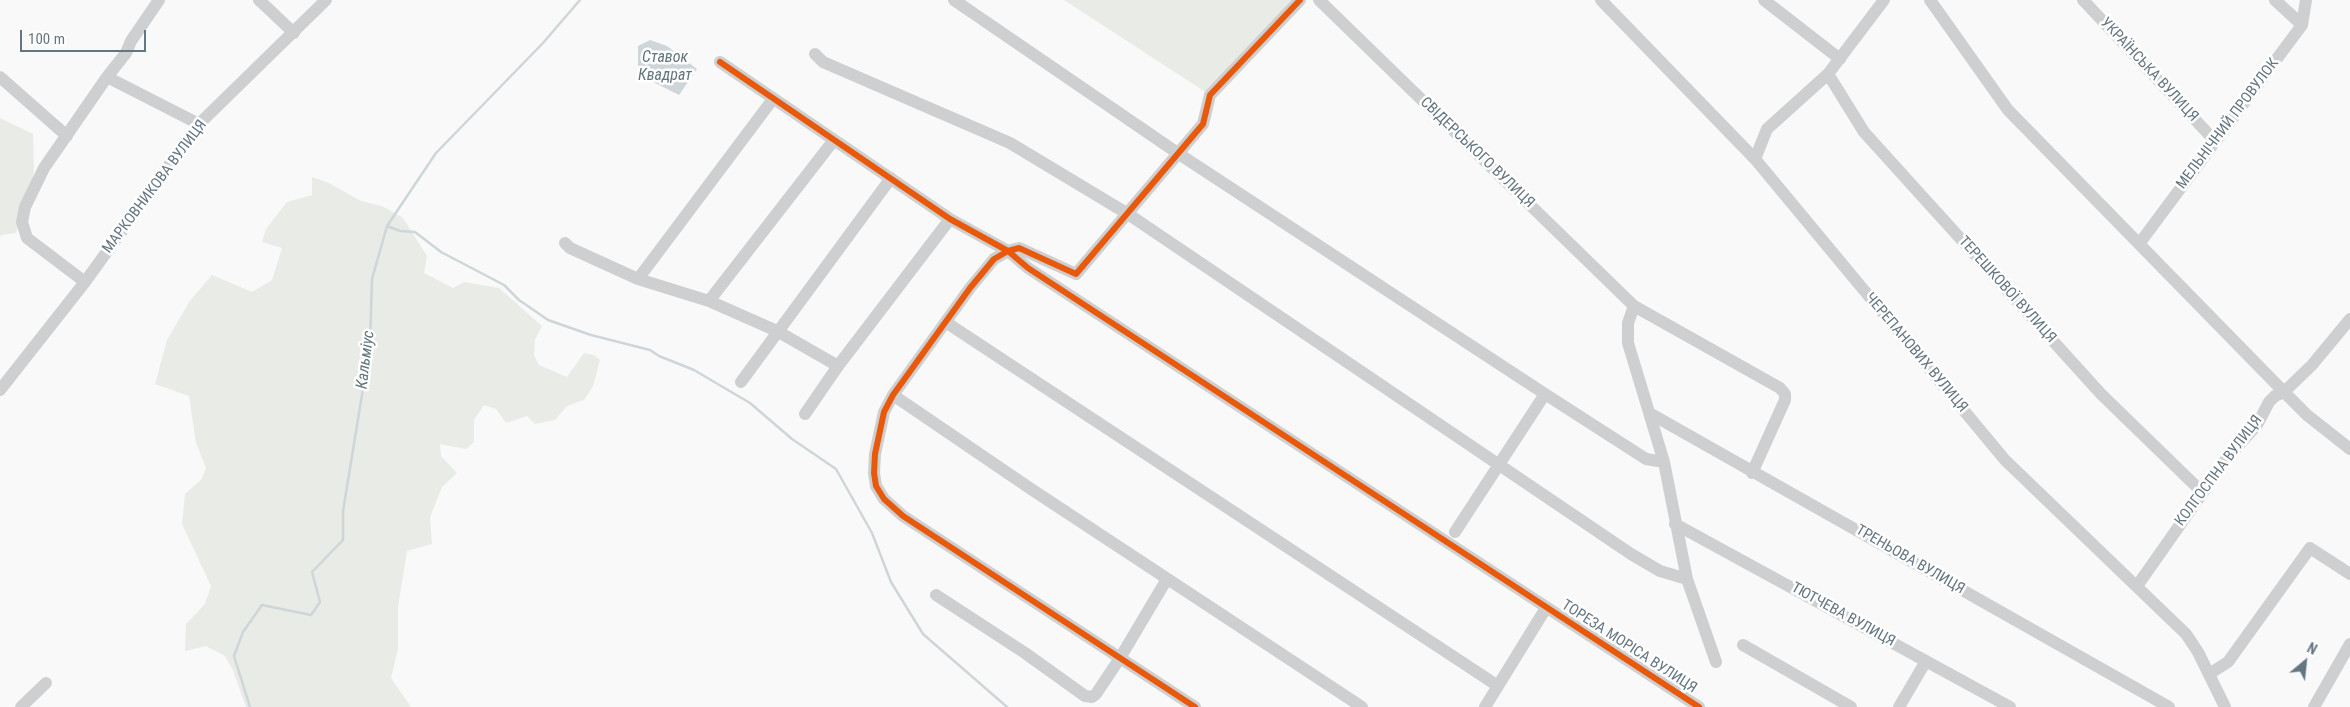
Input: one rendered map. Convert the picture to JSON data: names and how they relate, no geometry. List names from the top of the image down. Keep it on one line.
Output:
{"streets":{"street":["УКРАЇНСЬКА ВУЛИЦЯ","МЕЛЬНIЧНИЙ ПРОВУЛОК","СВIДЕРСЬКОГО ВУЛИЦЯ","МАРКОВНИКОВА ВУЛИЦЯ","ТЕРЕШКОВОЇ ВУЛИЦЯ","ЧЕРЕПАНОВИХ ВУЛИЦЯ","КОЛГОСПНА ВУЛИЦЯ","ТРЕНЬОВА ВУЛИЦЯ","ТЮТЧЕВА ВУЛИЦЯ","ТОРЕЗА МОРІСА ВУЛИЦЯ"]},"crossings":[["УКРАЇНСЬКА ВУЛИЦЯ","МЕЛЬНIЧНИЙ ПРОВУЛОК"],["СВIДЕРСЬКОГО ВУЛИЦЯ","ТРЕНЬОВА ВУЛИЦЯ"],["ТЕРЕШКОВОЇ ВУЛИЦЯ","КОЛГОСПНА ВУЛИЦЯ"],["ЧЕРЕПАНОВИХ ВУЛИЦЯ","КОЛГОСПНА ВУЛИЦЯ"]],"water":["Ставок Квадрат","Кальміус"],"scale_bar":"100 m","north":"top right"}
